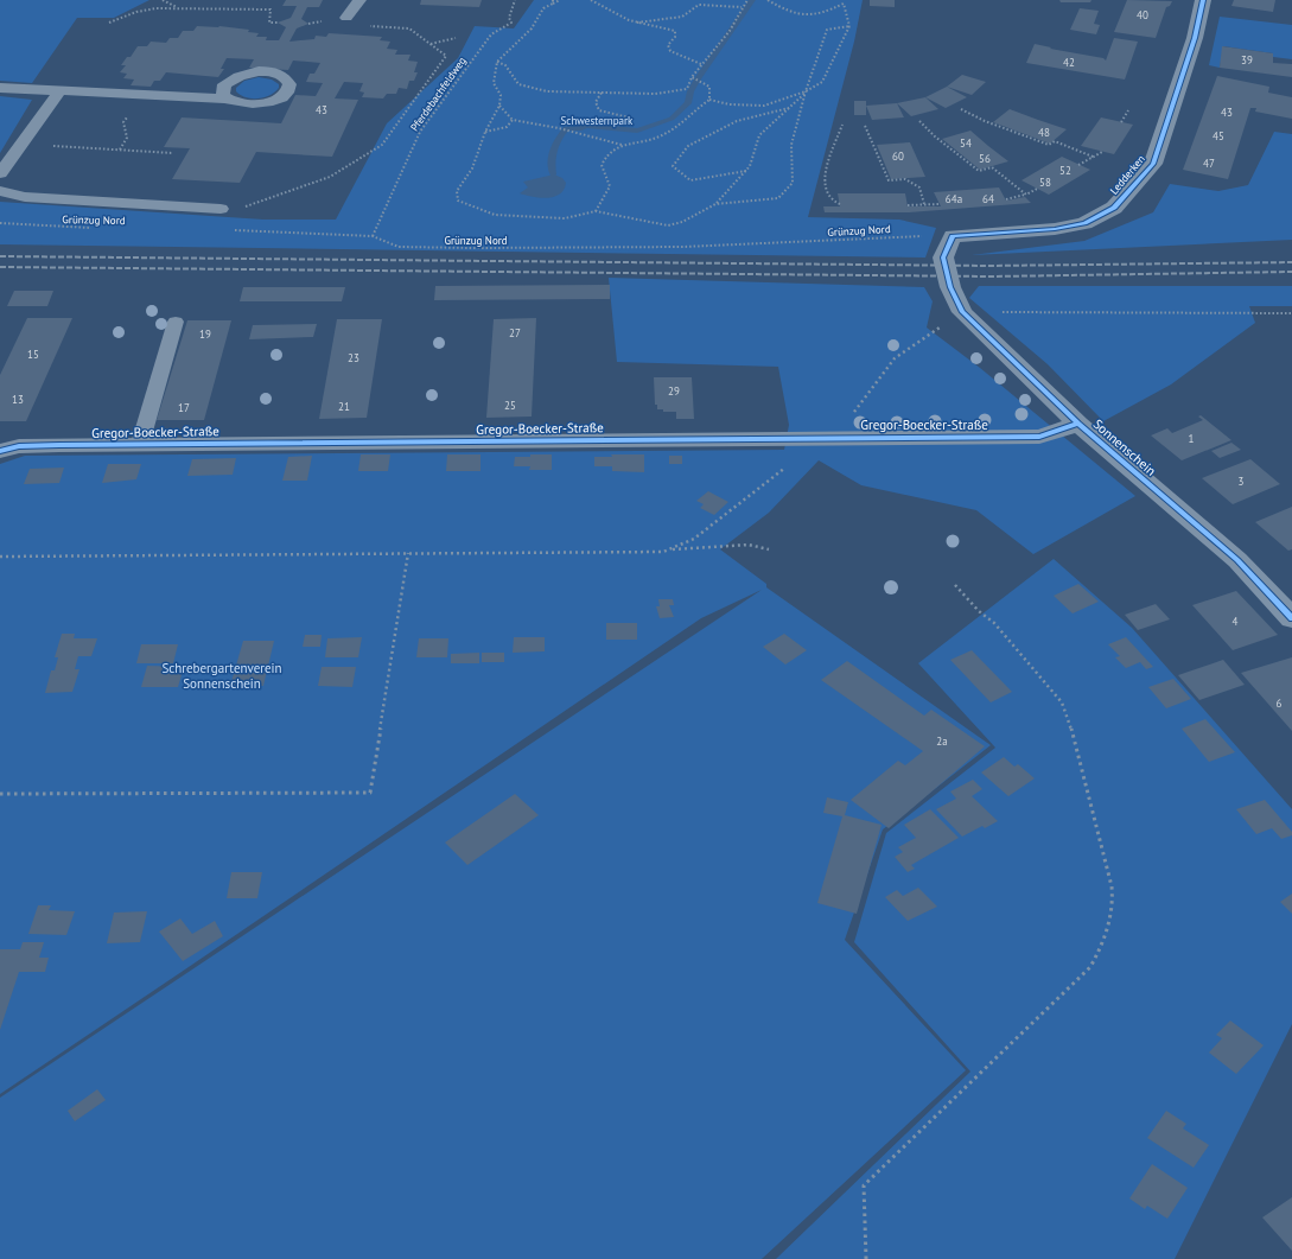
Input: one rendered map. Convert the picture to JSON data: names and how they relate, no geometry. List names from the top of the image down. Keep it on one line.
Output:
{"streets":{"street":["Ledderken","Gregor-Boecker-Straße","Sonnenschein"],"path":["Pferdebachfeldweg","Grünzug Nord"]},"crossings":[["Pferdebachfeldweg","Grünzug Nord"],["Ledderken","Grünzug Nord"],["Ledderken","Sonnenschein"],["Grünzug Nord","Sonnenschein"],["Gregor-Boecker-Straße","Sonnenschein"]],"parks":["Schwesternpark","Schrebergartenverein Sonnenschein"],"house_numbers":["40","39","42","43","43","48","45","54","60","56","47","52","58","64a","64","27","19","15","23","29","13","25","21","17","1","3","4","6","2a"]}
